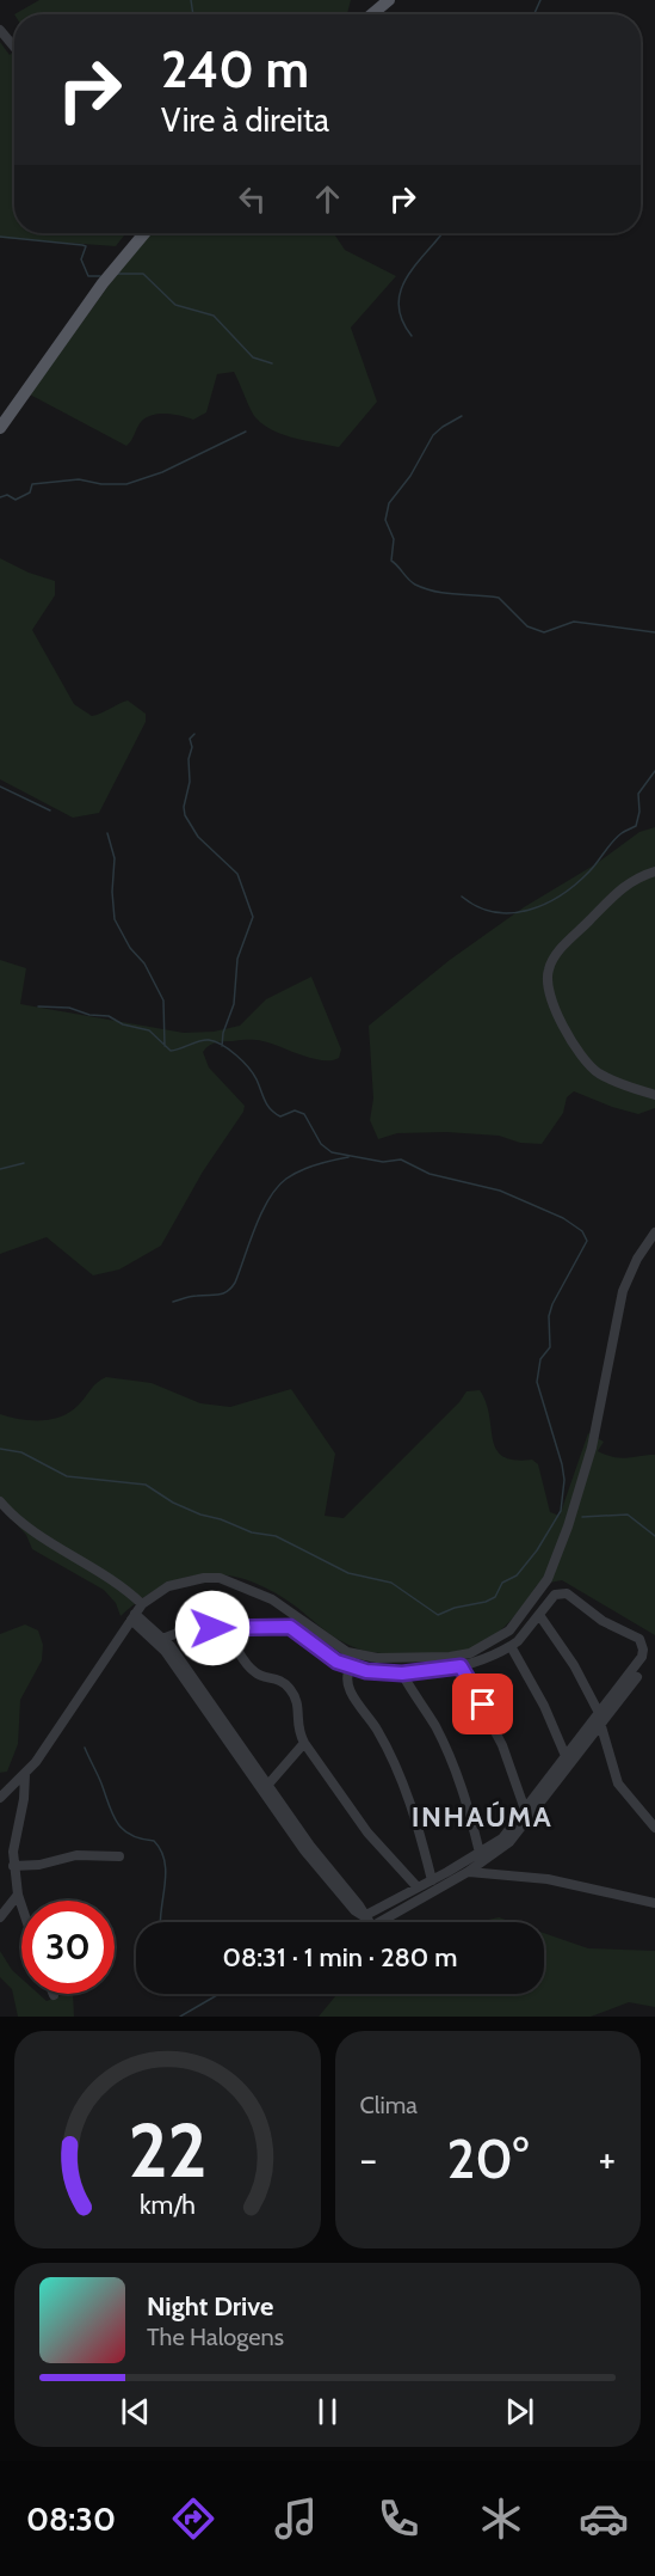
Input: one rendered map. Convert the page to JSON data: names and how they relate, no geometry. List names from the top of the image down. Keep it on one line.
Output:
{"districts":["INHAÚMA"],"page":{"turn":["240 m","Vire à direita"],"limit":"30","trip":"08:31 · 1 min · 280 m","tile":"Clima","heat":["−","20°","+"],"song":["Night Drive","The Halogens"],"tabs":"08:30","gauge":["22","km/h"]}}
